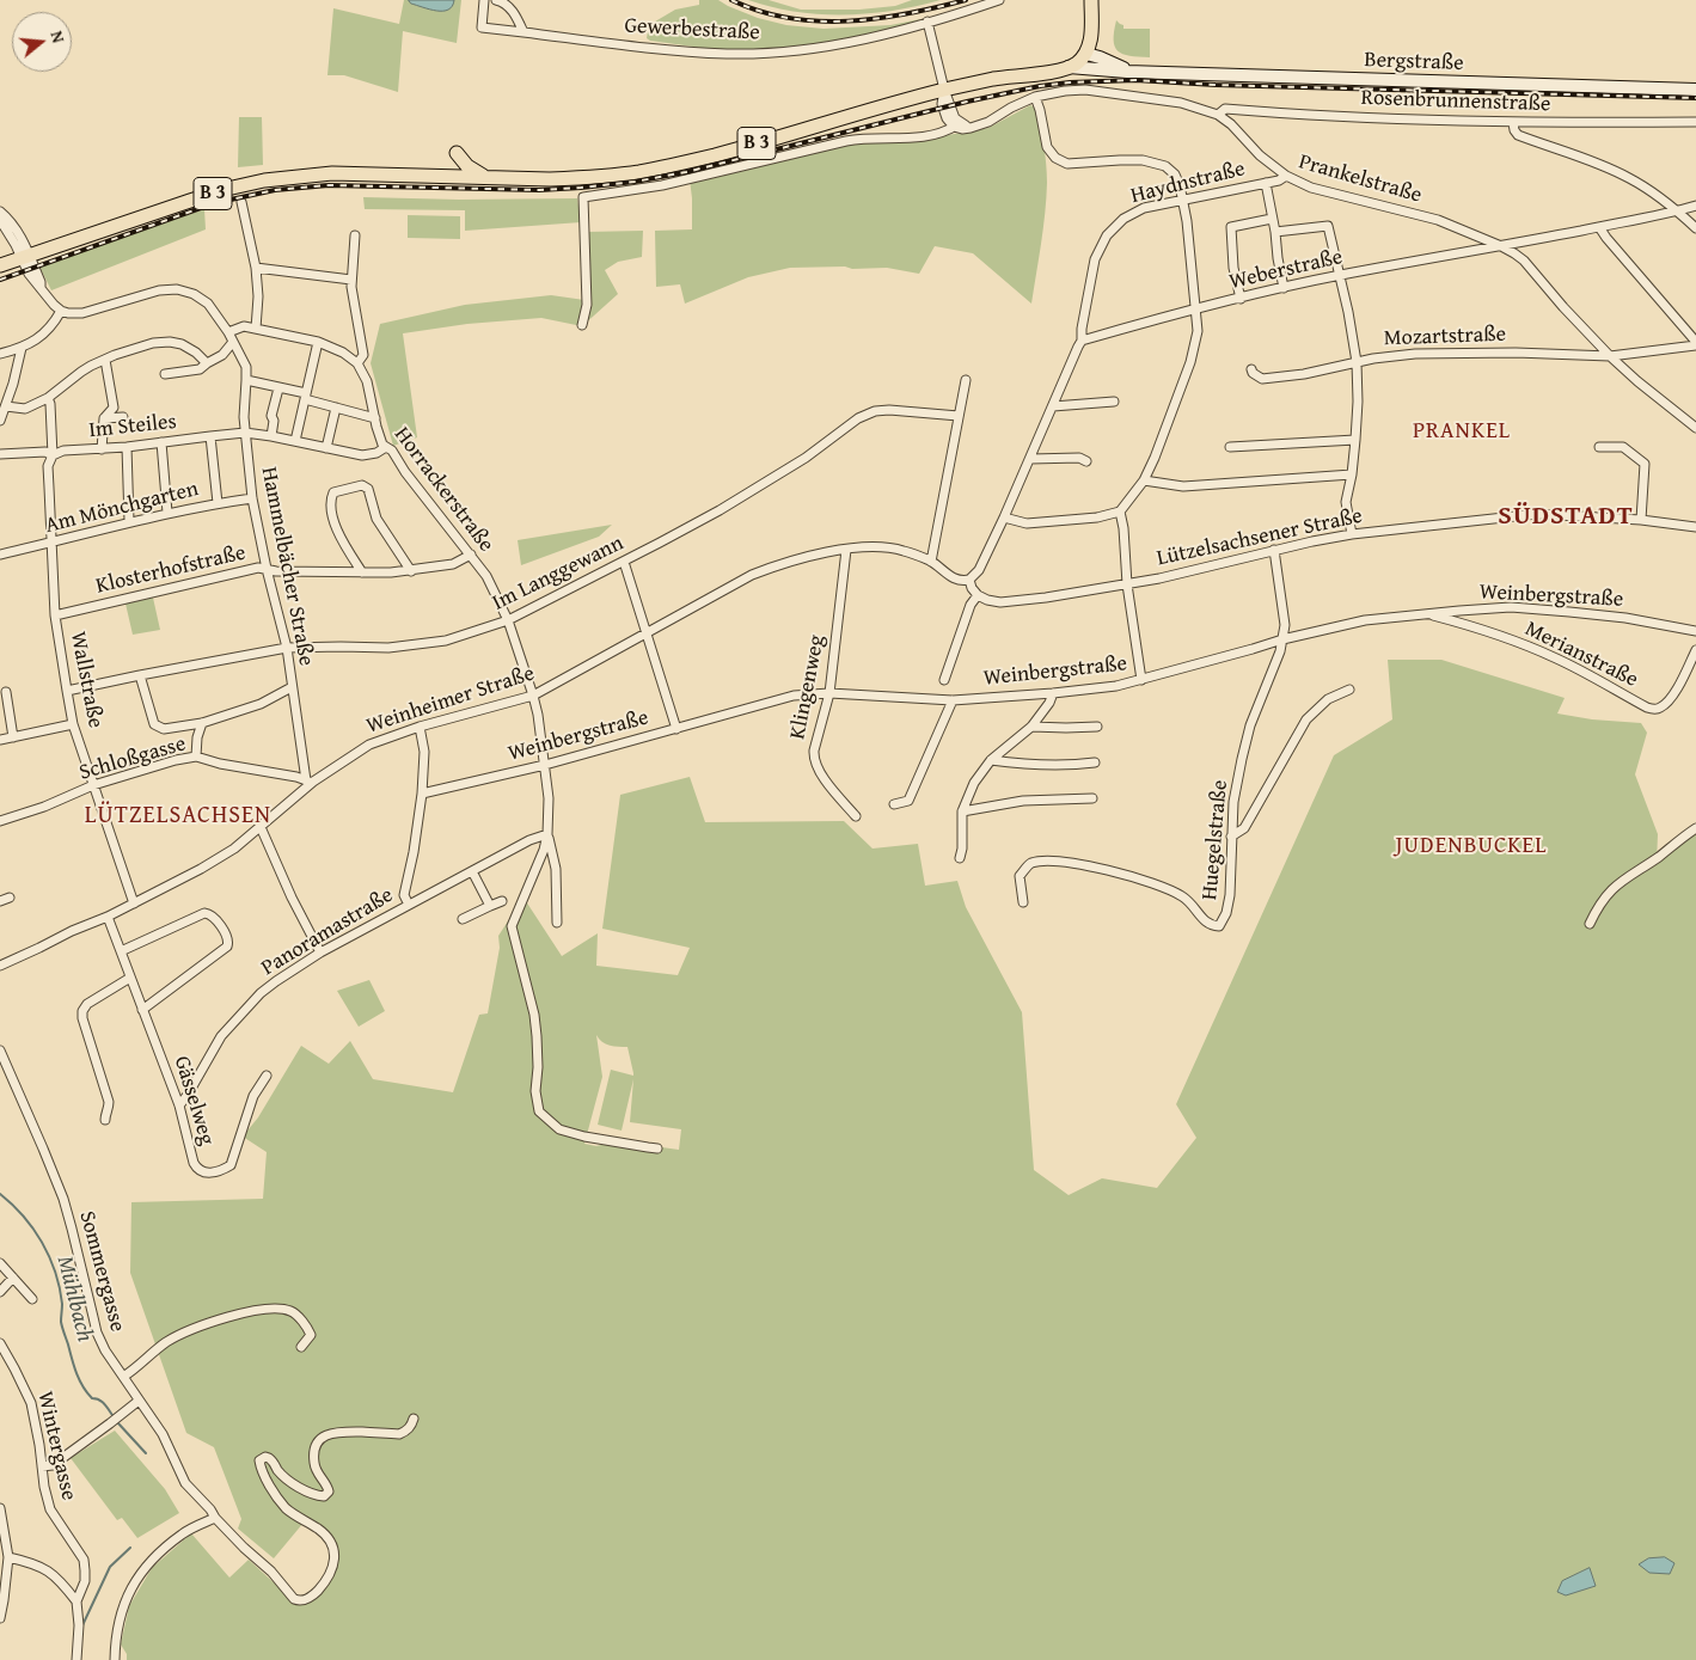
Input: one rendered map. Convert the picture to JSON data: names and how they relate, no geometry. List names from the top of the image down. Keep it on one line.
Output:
{"streets":{"main road":["Bergstraße","B 3"],"street":["Gewerbestraße","Rosenbrunnenstraße","Prankelstraße","Haydnstraße","Weberstraße","Mozartstraße","Im Steiles","Horrackerstraße","Am Mönchgarten","Lützelsachsener Straße","Hammelbächer Straße","Klosterhofstraße","Im Langgewann","Weinbergstraße","Merianstraße","Wallstraße","Klingenweg","Weinheimer Straße","Schloßgasse","Huegelstraße","Panoramastraße","Gässelweg","Sommergasse","Wintergasse"]},"crossings":[["Bergstraße","B 3"],["Rosenbrunnenstraße","Prankelstraße"],["Prankelstraße","Haydnstraße"],["Prankelstraße","Weberstraße"],["Prankelstraße","Mozartstraße"],["Haydnstraße","Weberstraße"],["Im Steiles","Horrackerstraße"],["Im Steiles","Hammelbächer Straße"],["Im Steiles","Wallstraße"],["Horrackerstraße","Klosterhofstraße"],["Horrackerstraße","Im Langgewann"],["Horrackerstraße","Weinbergstraße"],["Horrackerstraße","Weinheimer Straße"],["Horrackerstraße","Panoramastraße"],["Am Mönchgarten","Hammelbächer Straße"],["Am Mönchgarten","Wallstraße"],["Lützelsachsener Straße","Huegelstraße"],["Hammelbächer Straße","Klosterhofstraße"],["Hammelbächer Straße","Im Langgewann"],["Hammelbächer Straße","Weinheimer Straße"],["Hammelbächer Straße","Schloßgasse"],["Klosterhofstraße","Wallstraße"],["Im Langgewann","Wallstraße"],["Weinbergstraße","Merianstraße"],["Weinbergstraße","Klingenweg"],["Weinbergstraße","Huegelstraße"],["Wallstraße","Weinheimer Straße"],["Wallstraße","Schloßgasse"],["Klingenweg","Weinheimer Straße"],["Weinheimer Straße","Schloßgasse"],["Weinheimer Straße","Gässelweg"],["Panoramastraße","Gässelweg"]],"districts":["PRANKEL","SÜDSTADT","LÜTZELSACHSEN","JUDENBUCKEL"],"water":["Mühlbach"],"north":"right"}
